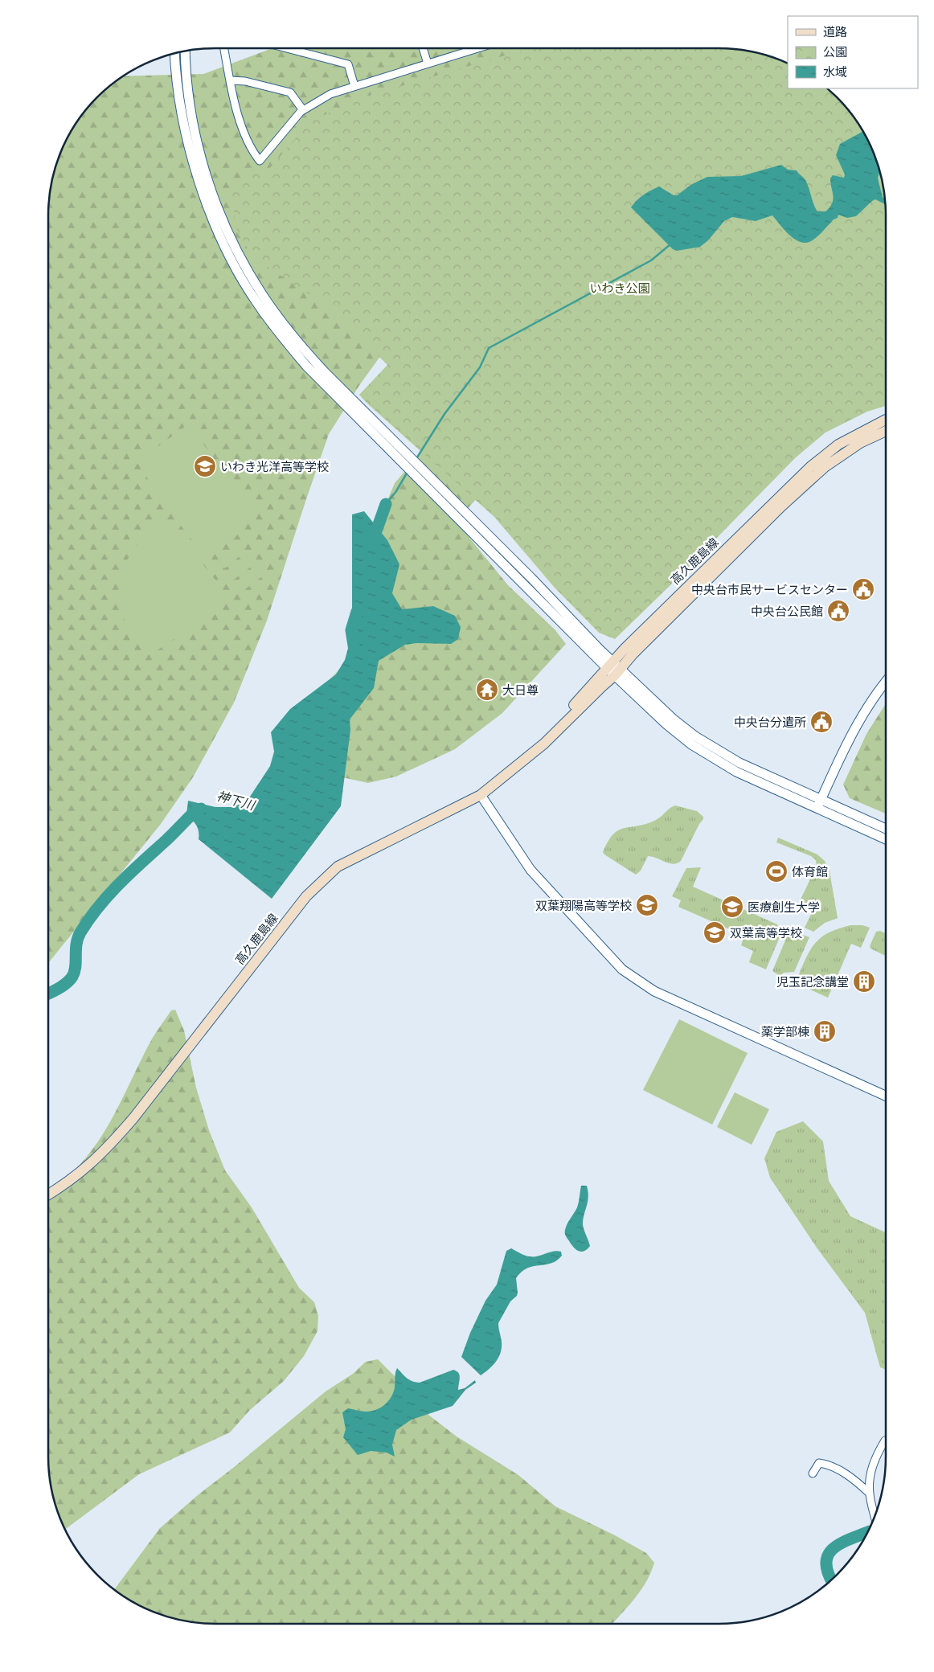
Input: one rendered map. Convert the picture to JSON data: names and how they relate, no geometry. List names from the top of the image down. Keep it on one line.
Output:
{"streets":{"main road":["高久鹿島線"]},"water":["神下川"],"parks":["いわき公園"],"places":{"school or university":["いわき光洋高等学校","双葉翔陽高等学校","医療創生大学","双葉高等学校"],"public building":["中央台市民サービスセンター","中央台公民館","中央台分遣所"],"temple":["大日尊"],"sports":["体育館"],"building":["児玉記念講堂","薬学部棟"]},"legend":["道路","公園","水域"]}
